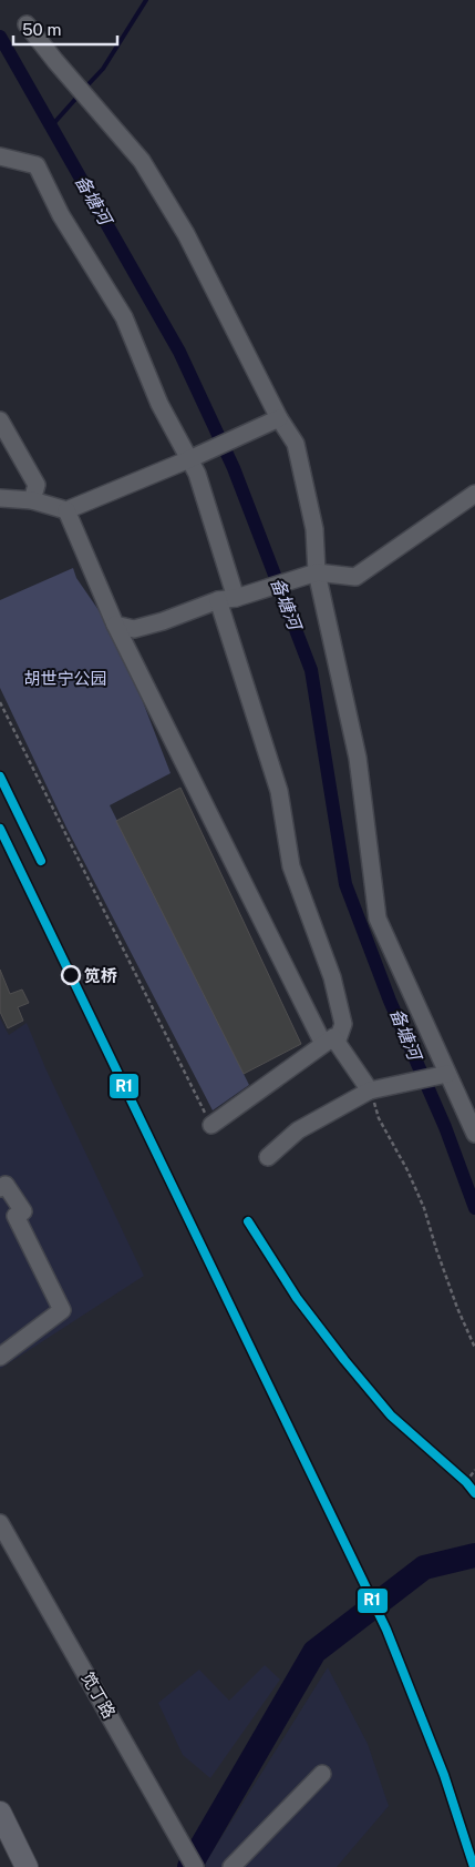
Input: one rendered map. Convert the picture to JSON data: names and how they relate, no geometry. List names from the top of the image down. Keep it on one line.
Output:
{"streets":{"street":["笕丁路"]},"water":["备塘河"],"parks":["胡世宁公园"],"places":["笕桥"],"lines":["transit line R1"],"scale_bar":"50 m"}
